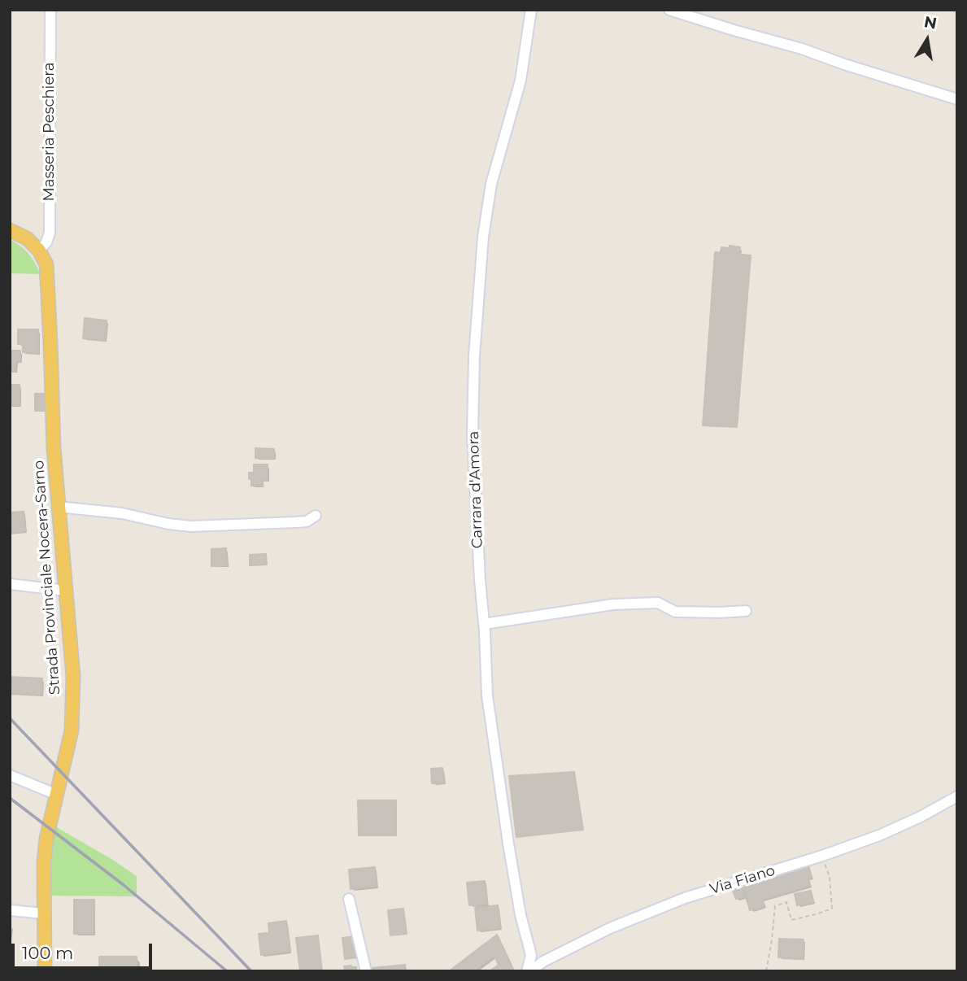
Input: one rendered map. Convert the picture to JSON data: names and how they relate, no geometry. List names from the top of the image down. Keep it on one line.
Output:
{"streets":{"main road":["Strada Provinciale Nocera-Sarno"],"street":["Masseria Peschiera","Carrara d'Amora","Via Fiano"]},"crossings":[["Masseria Peschiera","Strada Provinciale Nocera-Sarno"],["Carrara d'Amora","Via Fiano"]],"scale_bar":"100 m","north":"top"}
